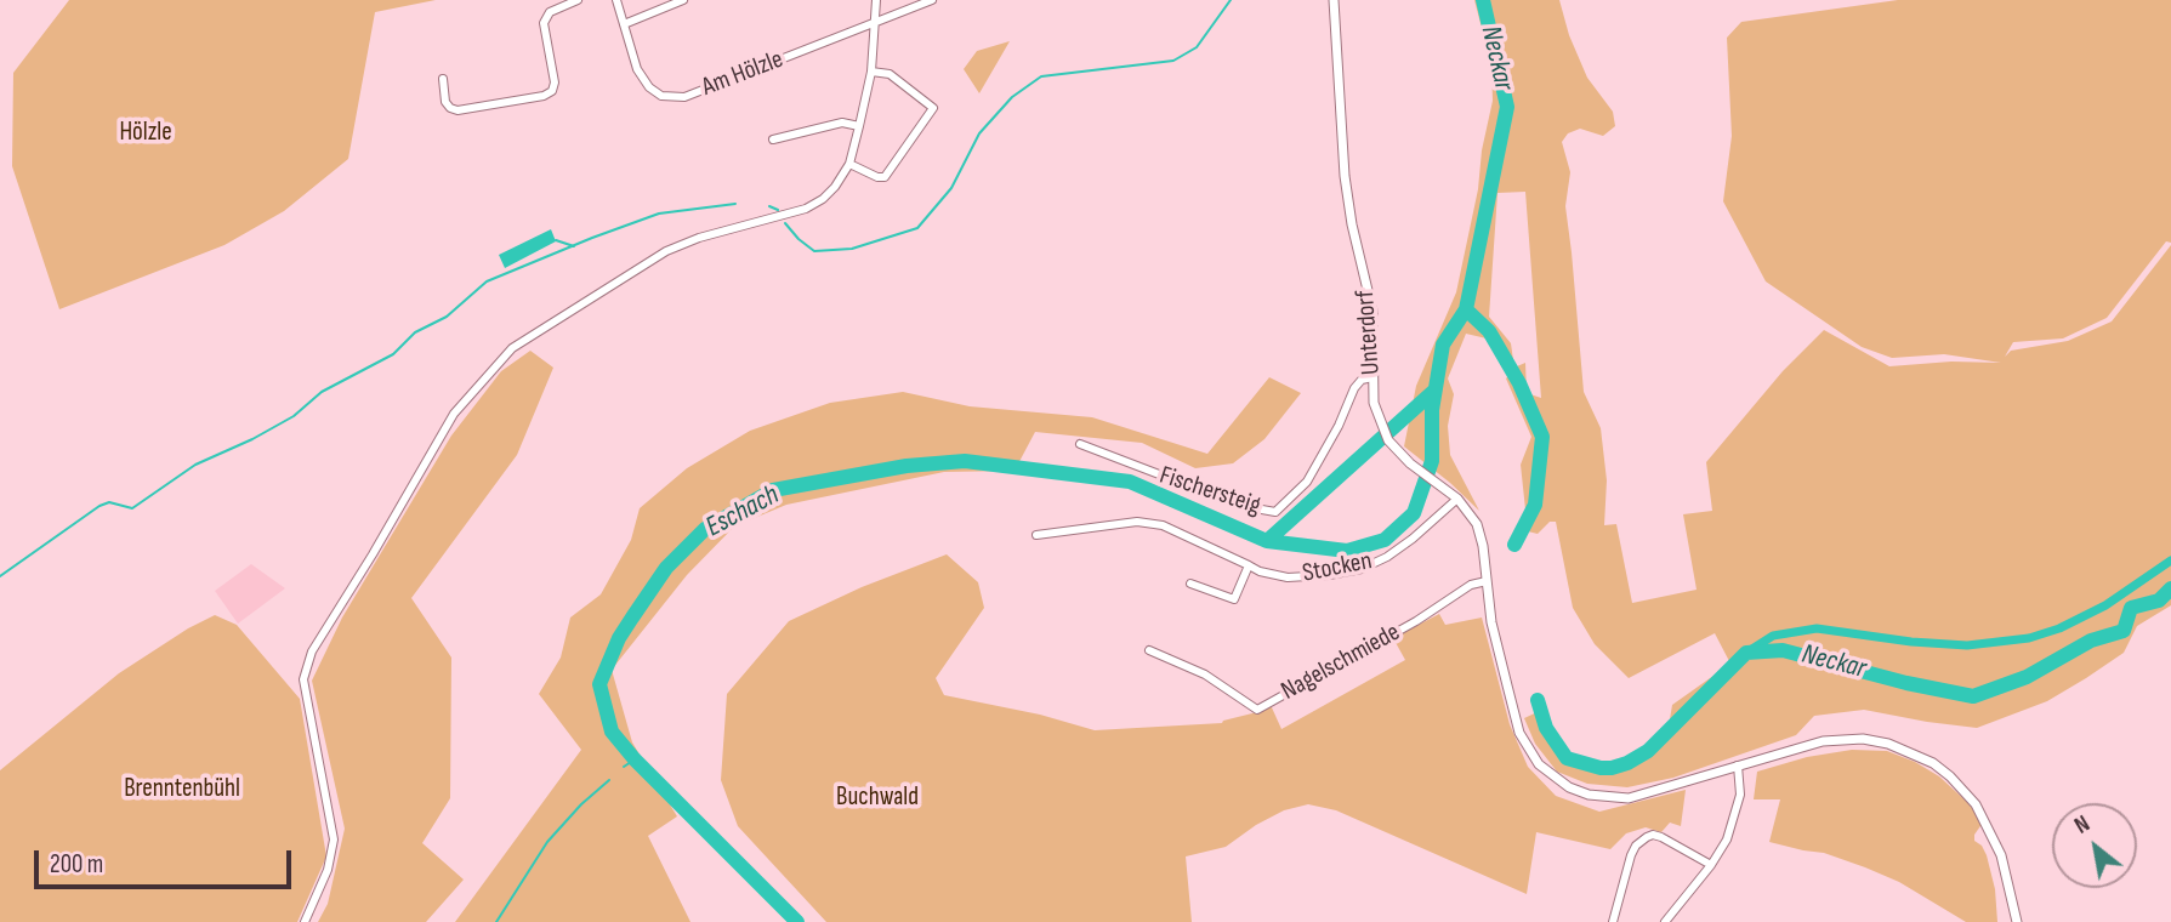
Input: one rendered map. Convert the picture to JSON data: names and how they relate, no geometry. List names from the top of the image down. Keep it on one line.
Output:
{"streets":{"street":["Am Hölzle","Unterdorf","Fischersteig","Stocken","Nagelschmiede"]},"crossings":[["Unterdorf","Fischersteig"],["Unterdorf","Stocken"],["Unterdorf","Nagelschmiede"]],"water":["Neckar","Eschach"],"parks":["Hölzle","Brenntenbühl","Buchwald"],"scale_bar":"200 m","north":"top left"}
